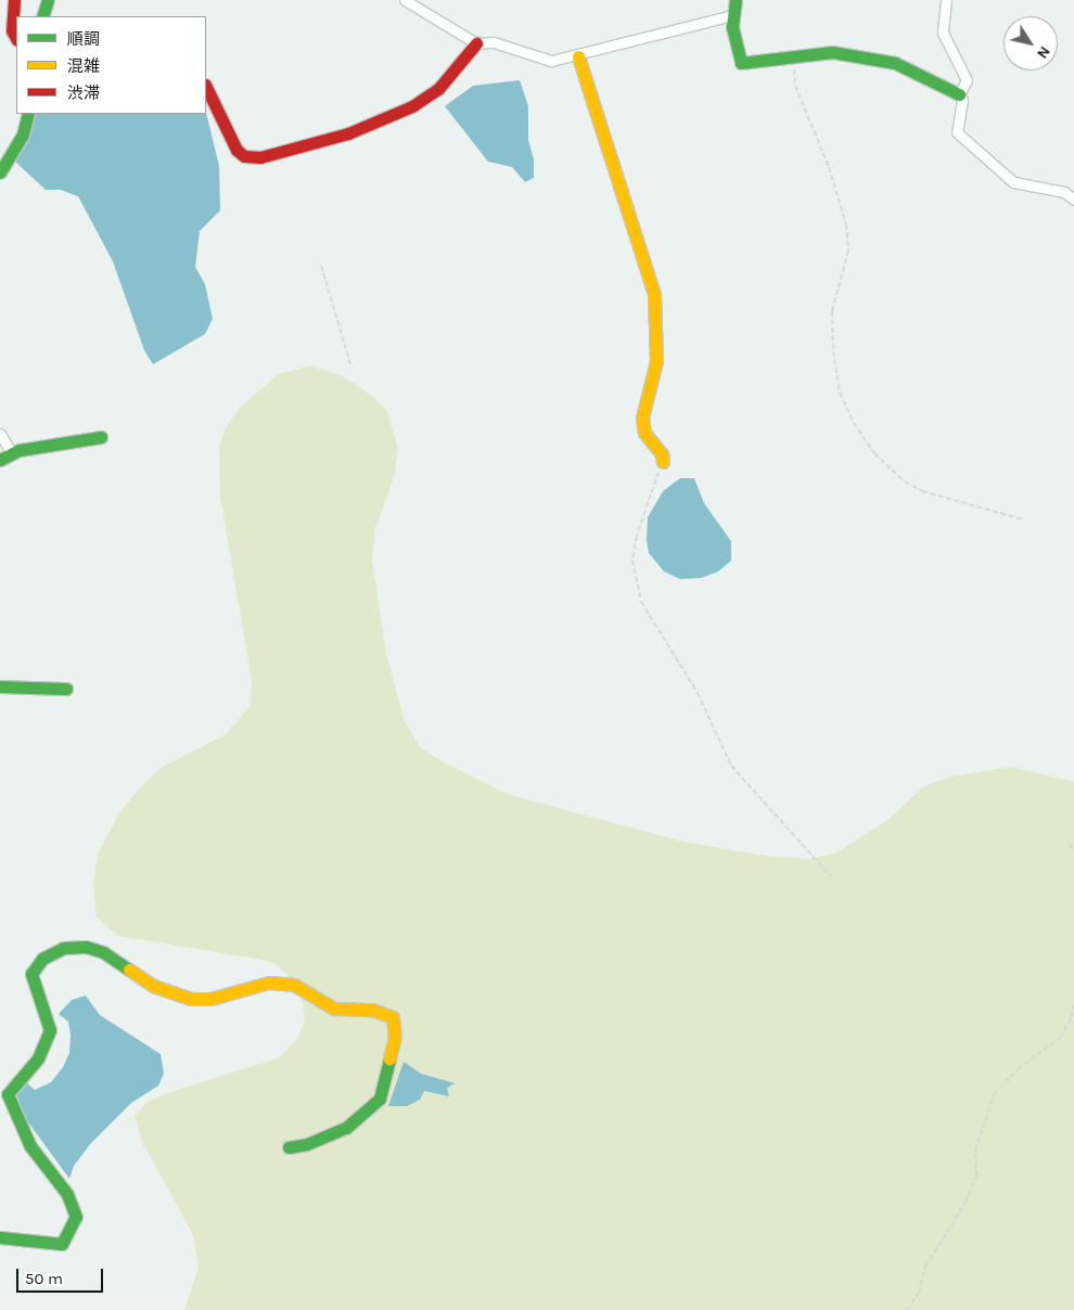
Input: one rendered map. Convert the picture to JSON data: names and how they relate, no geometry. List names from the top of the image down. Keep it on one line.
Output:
{"legend":["順調","混雑","渋滞"],"scale_bar":"50 m","north":"bottom right"}
